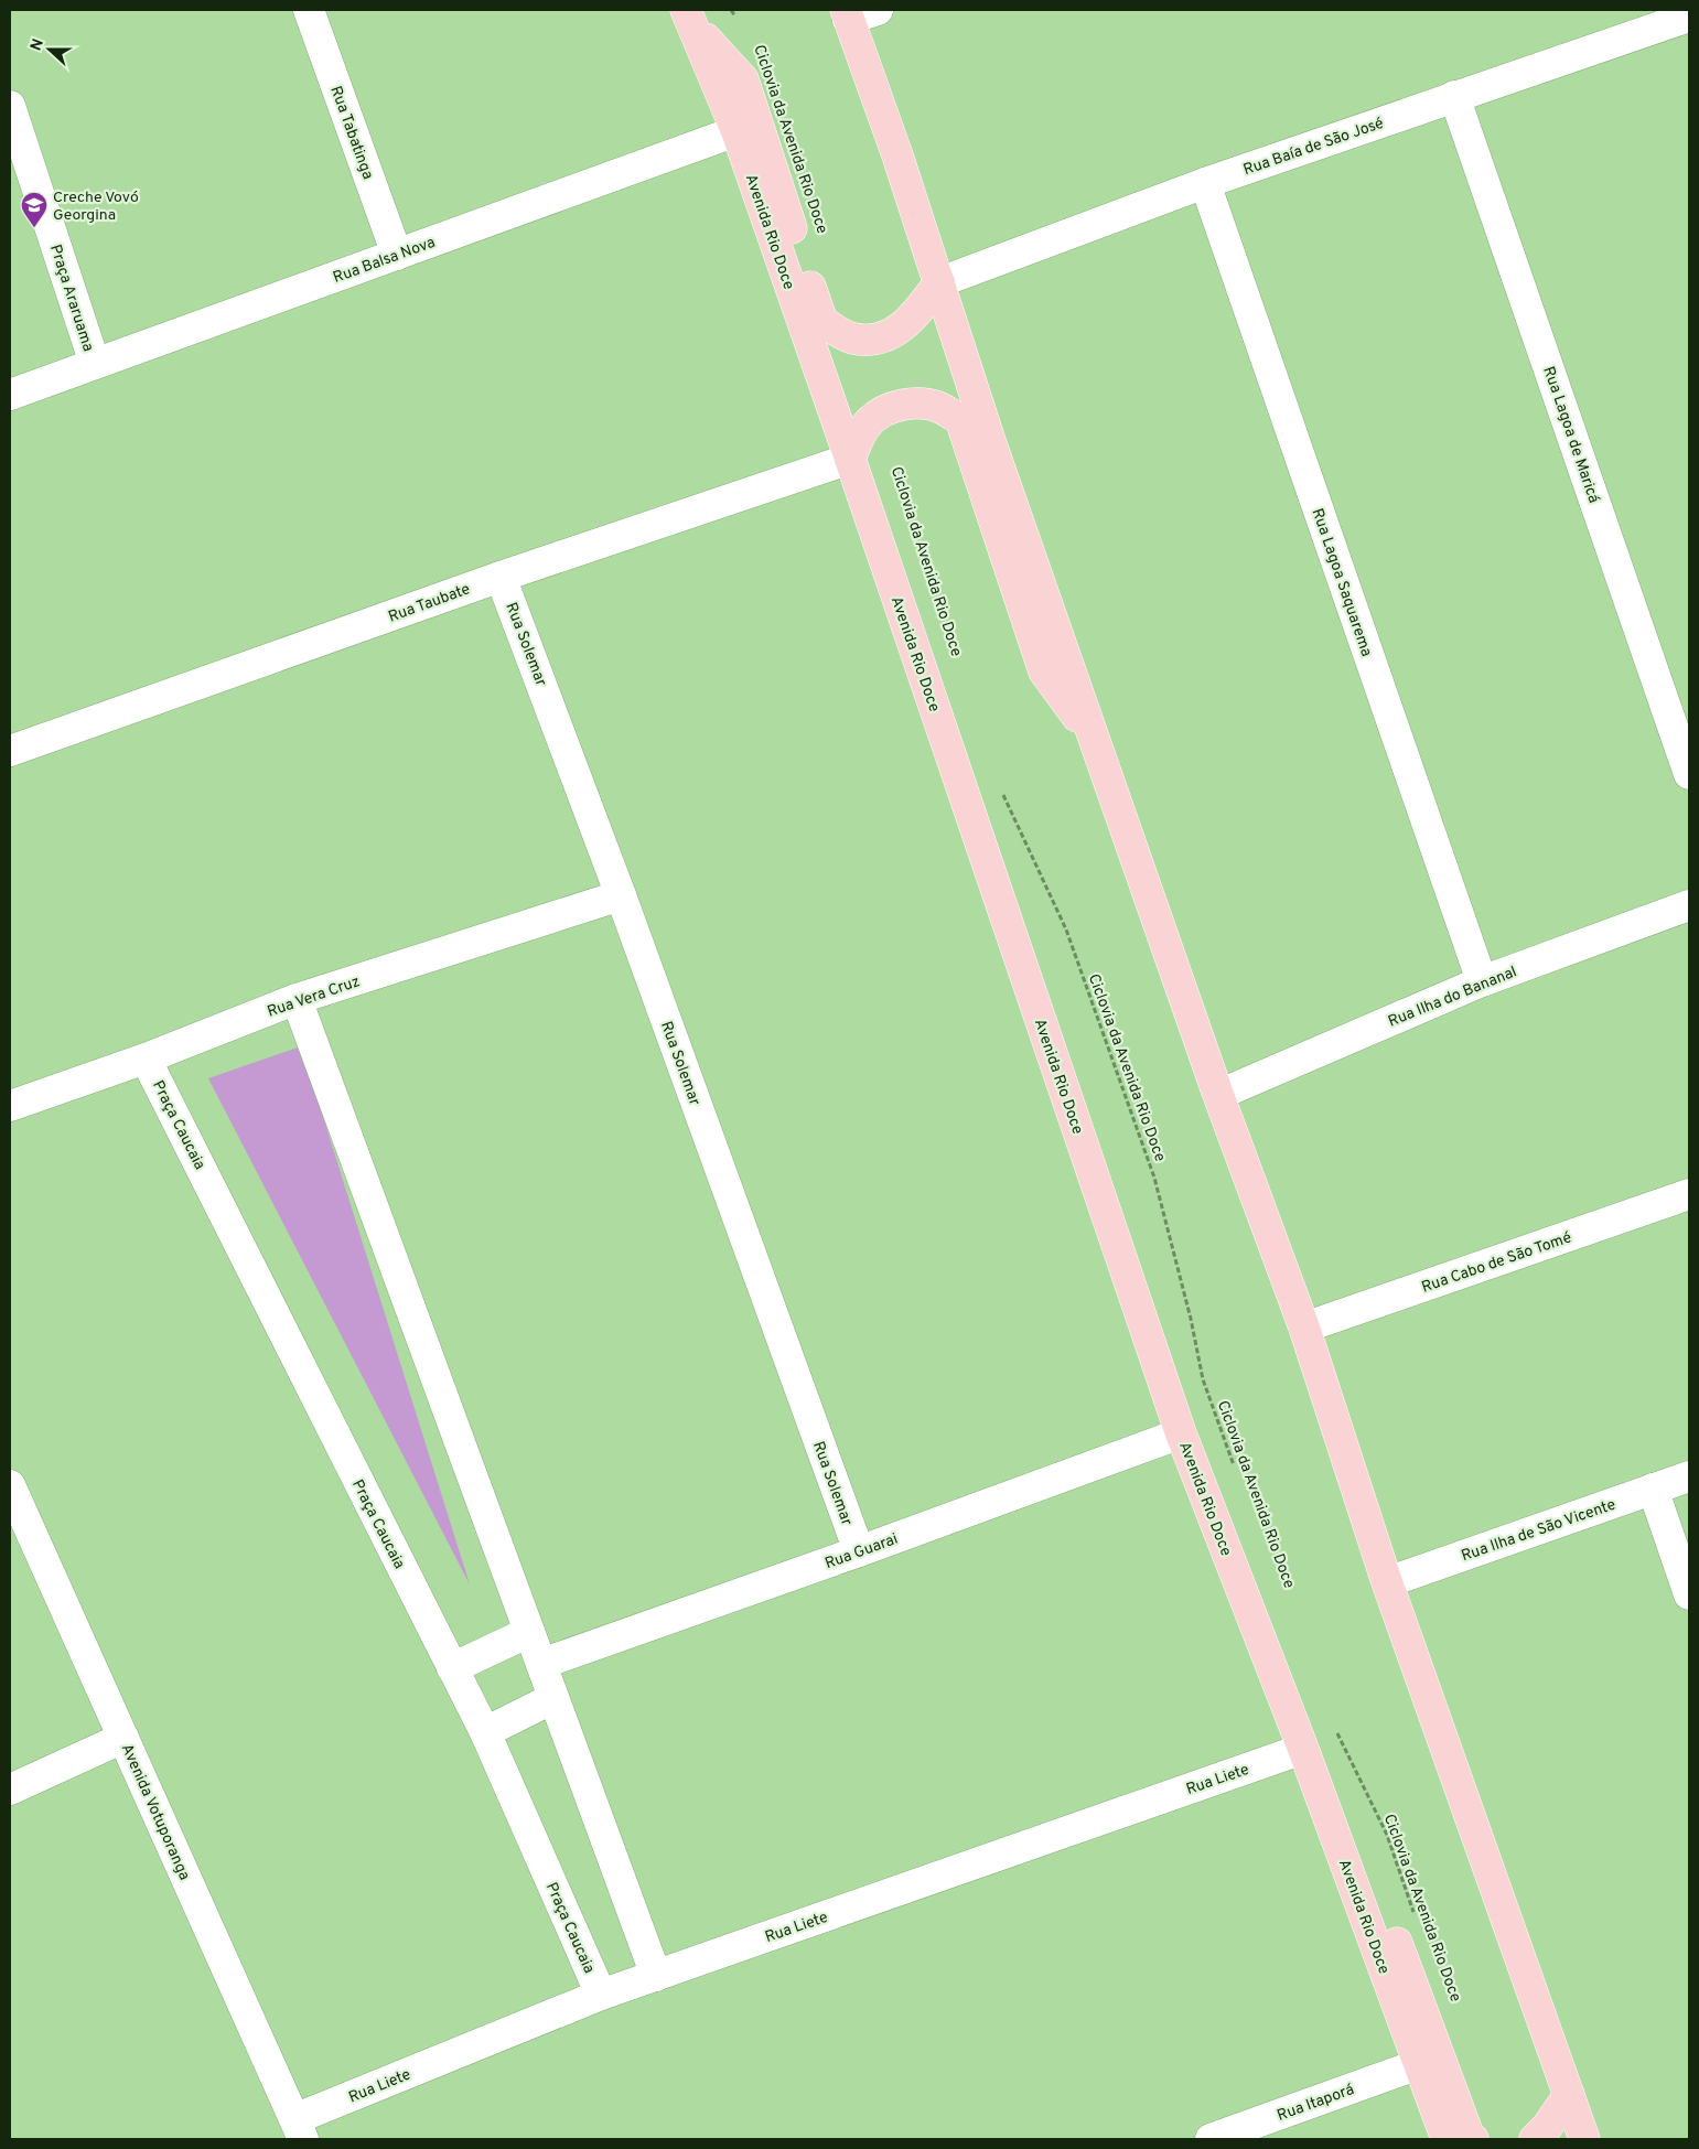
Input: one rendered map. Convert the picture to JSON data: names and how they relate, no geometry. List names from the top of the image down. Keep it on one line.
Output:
{"streets":{"main road":["Avenida Rio Doce"],"street":["Rua Tabatinga","Rua Baía de São José","Rua Balsa Nova","Praça Araruama","Rua Lagoa de Maricá","Rua Lagoa Saquarema","Rua Taubate","Rua Solemar","Rua Vera Cruz","Rua Ilha do Bananal","Praça Caucaia","Rua Cabo de São Tomé","Rua Ilha de São Vicente","Rua Guarai","Rua Liete","Avenida Votuporanga","Rua Itaporá"],"path":["Ciclovia da Avenida Rio Doce"]},"crossings":[["Rua Tabatinga","Rua Balsa Nova"],["Rua Baía de São José","Rua Lagoa de Maricá"],["Rua Baía de São José","Rua Lagoa Saquarema"],["Avenida Rio Doce","Rua Balsa Nova"],["Avenida Rio Doce","Rua Taubate"],["Avenida Rio Doce","Rua Guarai"],["Avenida Rio Doce","Rua Liete"],["Avenida Rio Doce","Rua Itaporá"],["Rua Balsa Nova","Praça Araruama"],["Rua Lagoa Saquarema","Rua Ilha do Bananal"],["Rua Taubate","Rua Solemar"],["Rua Solemar","Rua Vera Cruz"],["Rua Solemar","Rua Guarai"],["Rua Vera Cruz","Praça Caucaia"],["Praça Caucaia","Rua Liete"],["Rua Liete","Avenida Votuporanga"]],"places":{"school or university":["Creche Vovó Georgina"]},"north":"left"}
